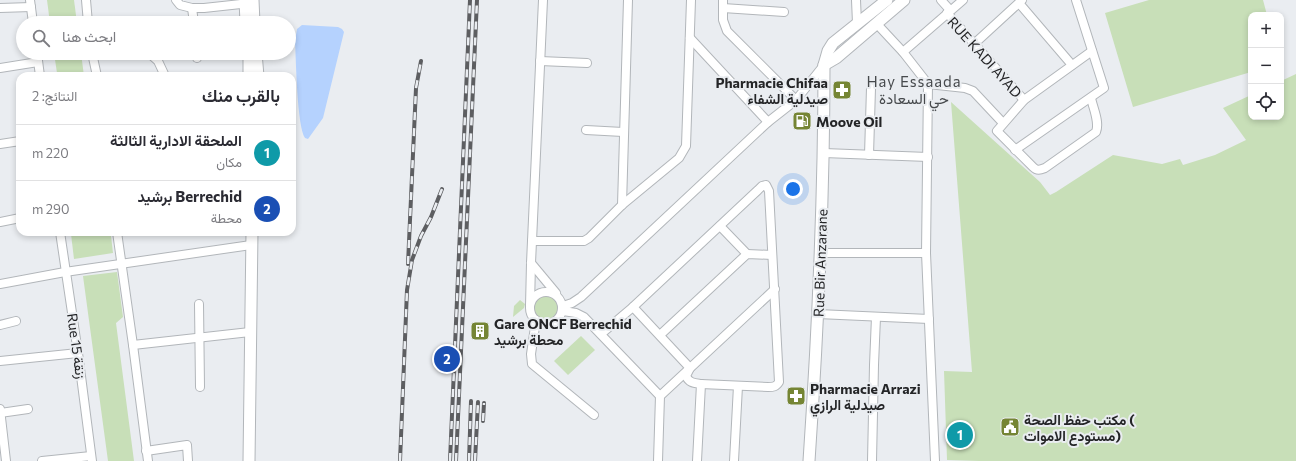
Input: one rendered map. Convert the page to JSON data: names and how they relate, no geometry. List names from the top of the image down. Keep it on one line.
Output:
{"streets":{"street":["RUE KADI AYAD","Rue Bir Anzarane","Rue 15 زنقة"]},"districts":["Hay Essaada حي السعادة"],"places":{"pharmacy":["Pharmacie Chifaa صيدلية الشفاء","Pharmacie Arrazi صيدلية الرازي"],"fuel station":["Moove Oil"],"building":["Gare ONCF Berrechid محطة برشيد"],"public building":["مكتب حفظ الصحة ( مستودع الاموات)"]},"page":{"map_buttons":["+","−"],"search":"ابحث هنا","heading":["بالقرب منك","النتائج: 2"],"list":[{"mark":"1","name":"الملحقة الادارية الثالثة","note":"مكان","value":"220 m"},{"mark":"2","name":"Berrechid برشيد","note":"محطة","value":"290 m"}],"pins":["2","1"]}}
